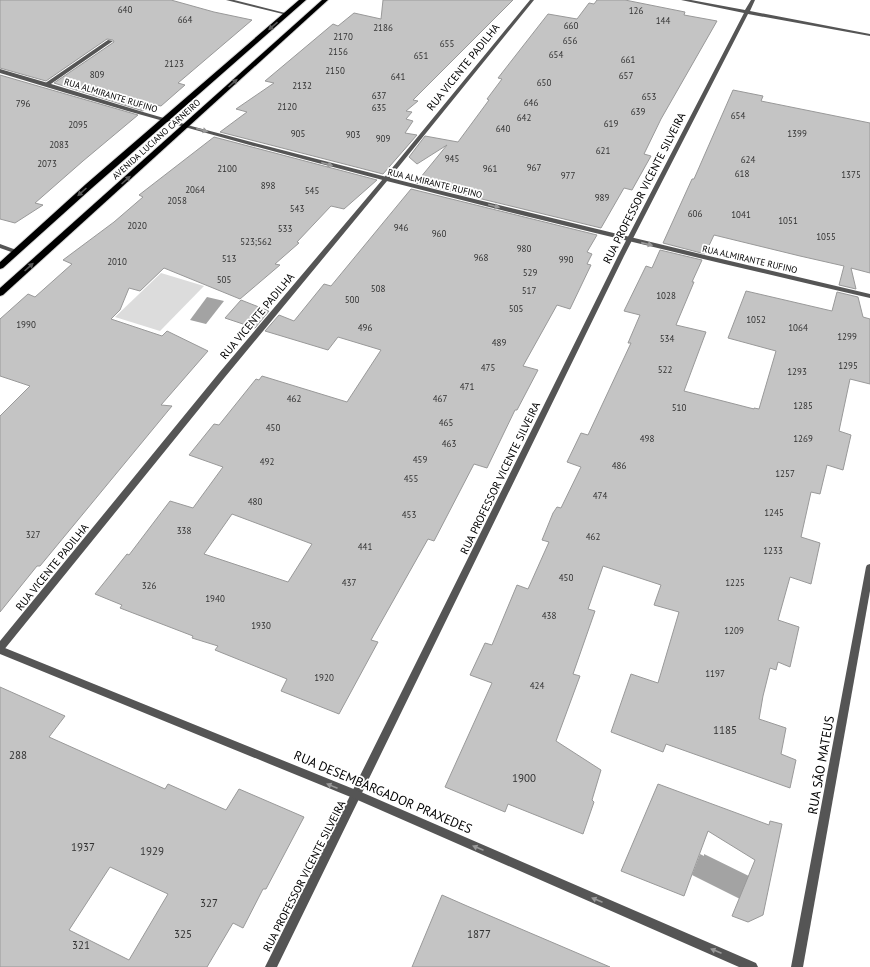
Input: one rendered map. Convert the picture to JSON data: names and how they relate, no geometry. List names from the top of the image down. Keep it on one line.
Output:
{"streets":{"main road":["AVENIDA LUCIANO CARNEIRO"],"street":["RUA VICENTE PADILHA","RUA ALMIRANTE RUFINO","RUA PROFESSOR VICENTE SILVEIRA","RUA SÃO MATEUS","RUA DESEMBARGADOR PRAXEDES"]},"crossings":[["RUA VICENTE PADILHA","RUA ALMIRANTE RUFINO"],["RUA VICENTE PADILHA","RUA DESEMBARGADOR PRAXEDES"],["RUA ALMIRANTE RUFINO","AVENIDA LUCIANO CARNEIRO"],["RUA ALMIRANTE RUFINO","RUA PROFESSOR VICENTE SILVEIRA"],["RUA PROFESSOR VICENTE SILVEIRA","RUA DESEMBARGADOR PRAXEDES"]],"one_way":["RUA ALMIRANTE RUFINO","RUA DESEMBARGADOR PRAXEDES"],"house_numbers":["640","126","664","144","660","2186","2170","656","655","2156","654","651","661","2123","2150","809","657","641","650","2132","637","653","646","796","2120","635","639","654","642","619","2095","640","905","1399","903","909","2083","621","945","624","2073","967","2100","961","618","1375","977","898","2064","545","989","2058","543","606","1041","1051","2020","946","533","960","1055","523;562","980","968","513","990","2010","529","505","508","517","1028","500","505","1052","1990","496","1064","1299","534","489","1295","475","522","1293","471","462","467","1285","510","465","450","498","1269","463","459","492","486","1257","455","474","480","1245","453","338","327","462","441","1233","450","437","1225","326","1940","438","1930","1209","1197","1920","424","1185","288","1900","1937","1929","327","325","1877","321"]}
